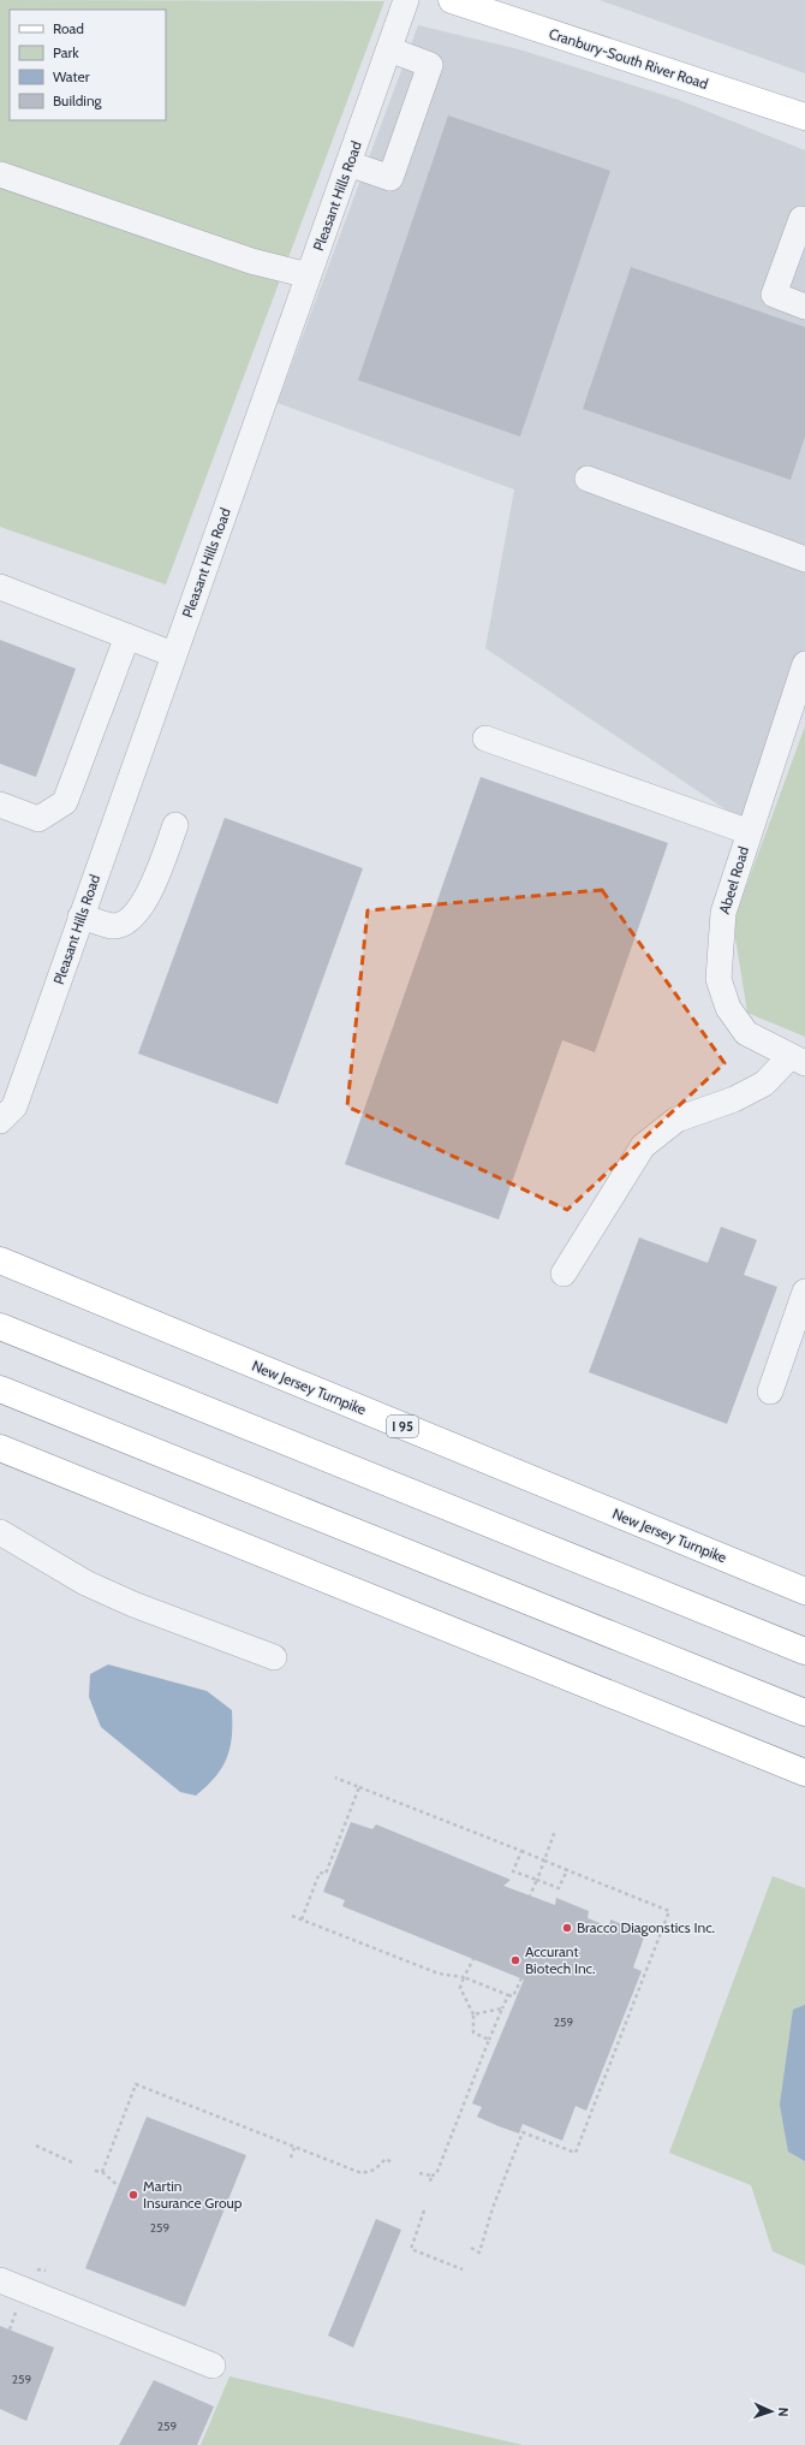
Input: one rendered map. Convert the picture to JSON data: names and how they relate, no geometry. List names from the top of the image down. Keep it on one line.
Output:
{"streets":{"main road":["Cranbury-South River Road","New Jersey Turnpike","I 95"],"street":["Pleasant Hills Road","Abeel Road"]},"places":["Bracco Diagonstics Inc.","Accurant Biotech Inc.","Martin Insurance Group"],"house_numbers":["259","259","259","259"],"legend":["Road","Park","Water","Building"],"north":"right"}
